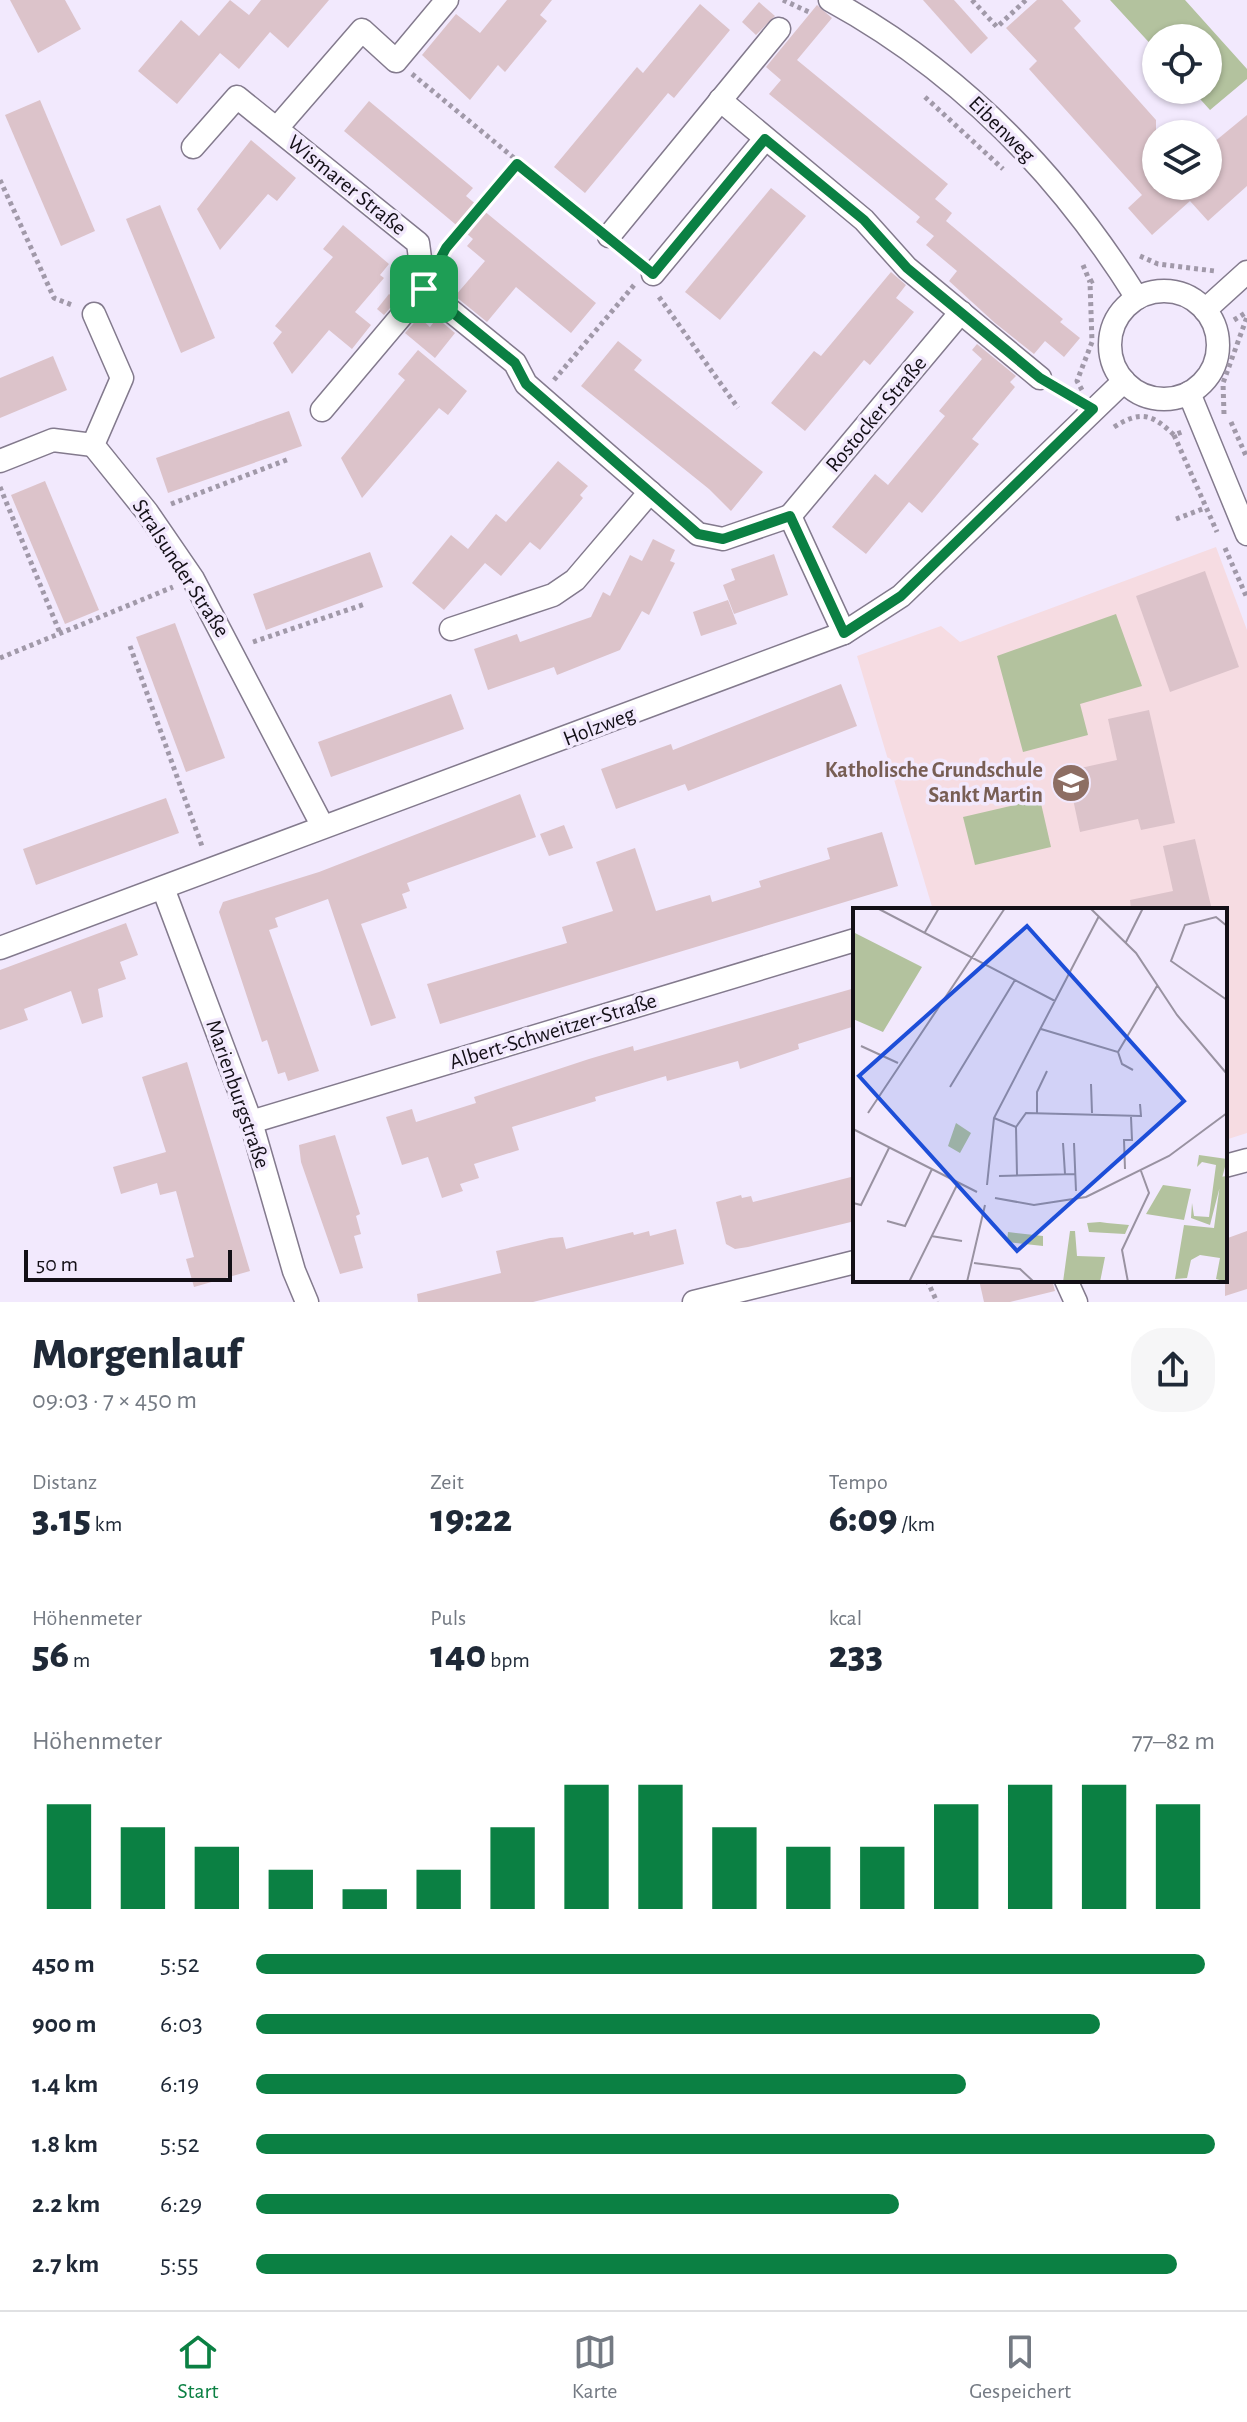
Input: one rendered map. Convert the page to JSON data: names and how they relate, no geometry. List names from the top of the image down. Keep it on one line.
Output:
{"streets":{"street":["Eibenweg","Wismarer Straße","Rostocker Straße","Stralsunder Straße","Holzweg","Albert-Schweitzer-Straße","Marienburgstraße"]},"crossings":[["Eibenweg","Holzweg"],["Stralsunder Straße","Holzweg"],["Holzweg","Marienburgstraße"],["Albert-Schweitzer-Straße","Marienburgstraße"]],"places":{"school or university":["Katholische Grundschule Sankt Martin"]},"scale_bar":"50 m","page":{"scale":"50 m","heading":["Morgenlauf","09:03 · 7 × 450 m"],"stats":[["Distanz","3.15 km"],["Zeit","19:22"],["Tempo","6:09 /km"],["Höhenmeter","56 m"],["Puls","140 bpm"],["kcal","233"]],"chart":["Höhenmeter","77–82 m"],"list":[{"name":"450 m","note":"5:52"},{"name":"900 m","note":"6:03"},{"name":"1.4 km","note":"6:19"},{"name":"1.8 km","note":"5:52"},{"name":"2.2 km","note":"6:29"},{"name":"2.7 km","note":"5:55"}],"tabs":["Start","Karte","Gespeichert"]}}
